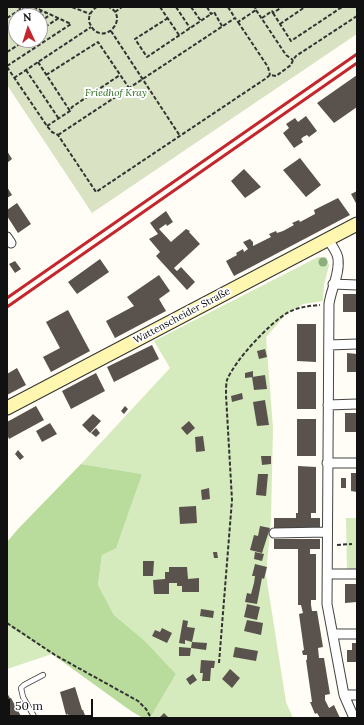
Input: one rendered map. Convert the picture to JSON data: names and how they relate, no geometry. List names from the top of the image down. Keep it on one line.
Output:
{"streets":{"main road":["Wattenscheider Straße"]},"parks":["Friedhof Kray"],"scale_bar":"50 m","north":"top"}
